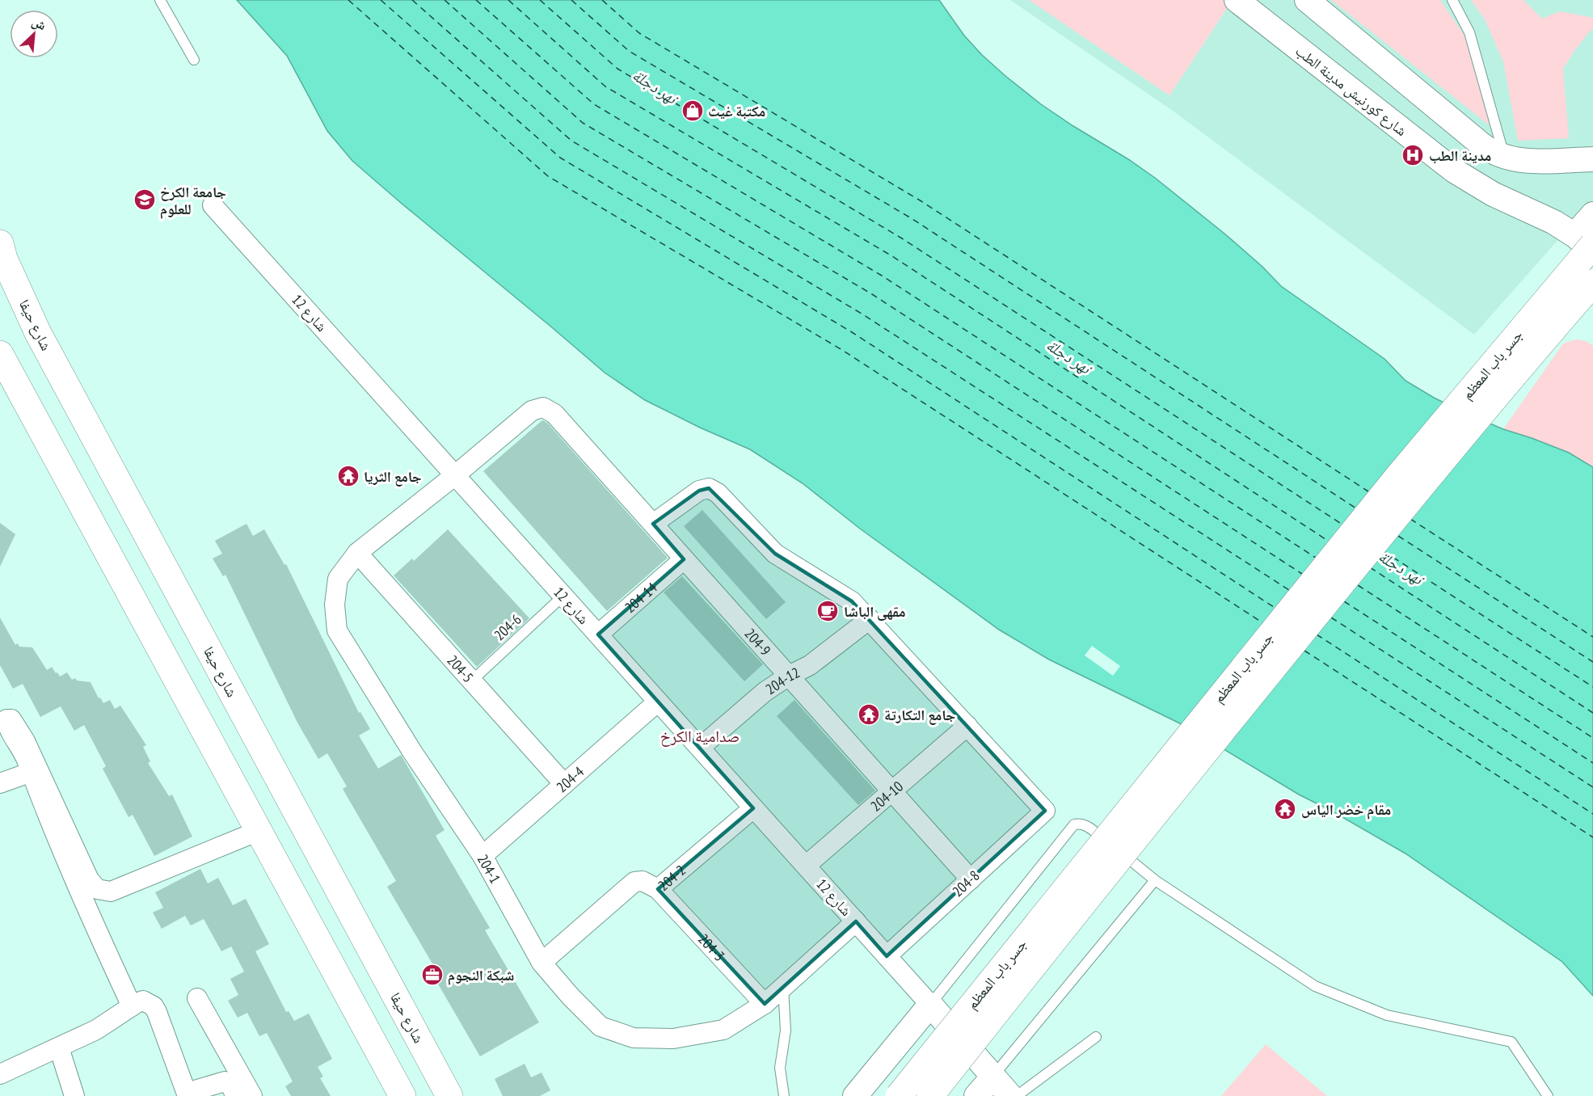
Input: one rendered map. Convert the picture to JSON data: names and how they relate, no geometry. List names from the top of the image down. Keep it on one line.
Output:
{"streets":{"main road":["شارع حيفا","جسر باب المعظم"],"street":["شارع كورنيش مدينة الطب","شارع 12","204-14","204-9","204-5","204-12","204-4","204-10","204-1","204-2","204-8","204-3"],"lane":["204-6"]},"crossings":[["شارع كورنيش مدينة الطب","جسر باب المعظم"],["شارع 12","204-14"],["شارع 12","204-6"],["شارع 12","204-12"],["شارع 12","204-4"],["شارع 12","204-10"],["شارع 12","204-1"],["شارع 12","204-2"],["شارع 12","204-8"],["204-14","204-9"],["204-6","204-5"],["204-9","204-12"],["204-9","204-10"],["204-9","204-1"],["204-9","204-8"],["204-5","204-4"],["204-5","204-1"],["204-4","204-1"],["204-10","204-8"],["204-1","204-2"],["204-1","204-3"],["204-2","204-3"]],"districts":["صدامية الكرخ"],"water":["نهر دجلة"],"places":{"shop":["مكتبة غيث"],"hospital":["مدينة الطب"],"school or university":["جامعة الكرخ للعلوم"],"temple":["جامع الثريا","جامع التكارتة","مقام خضر الياس"],"cafe":["مقهى الباشا"],"office":["شبكة النجوم"]},"north":"top right"}
